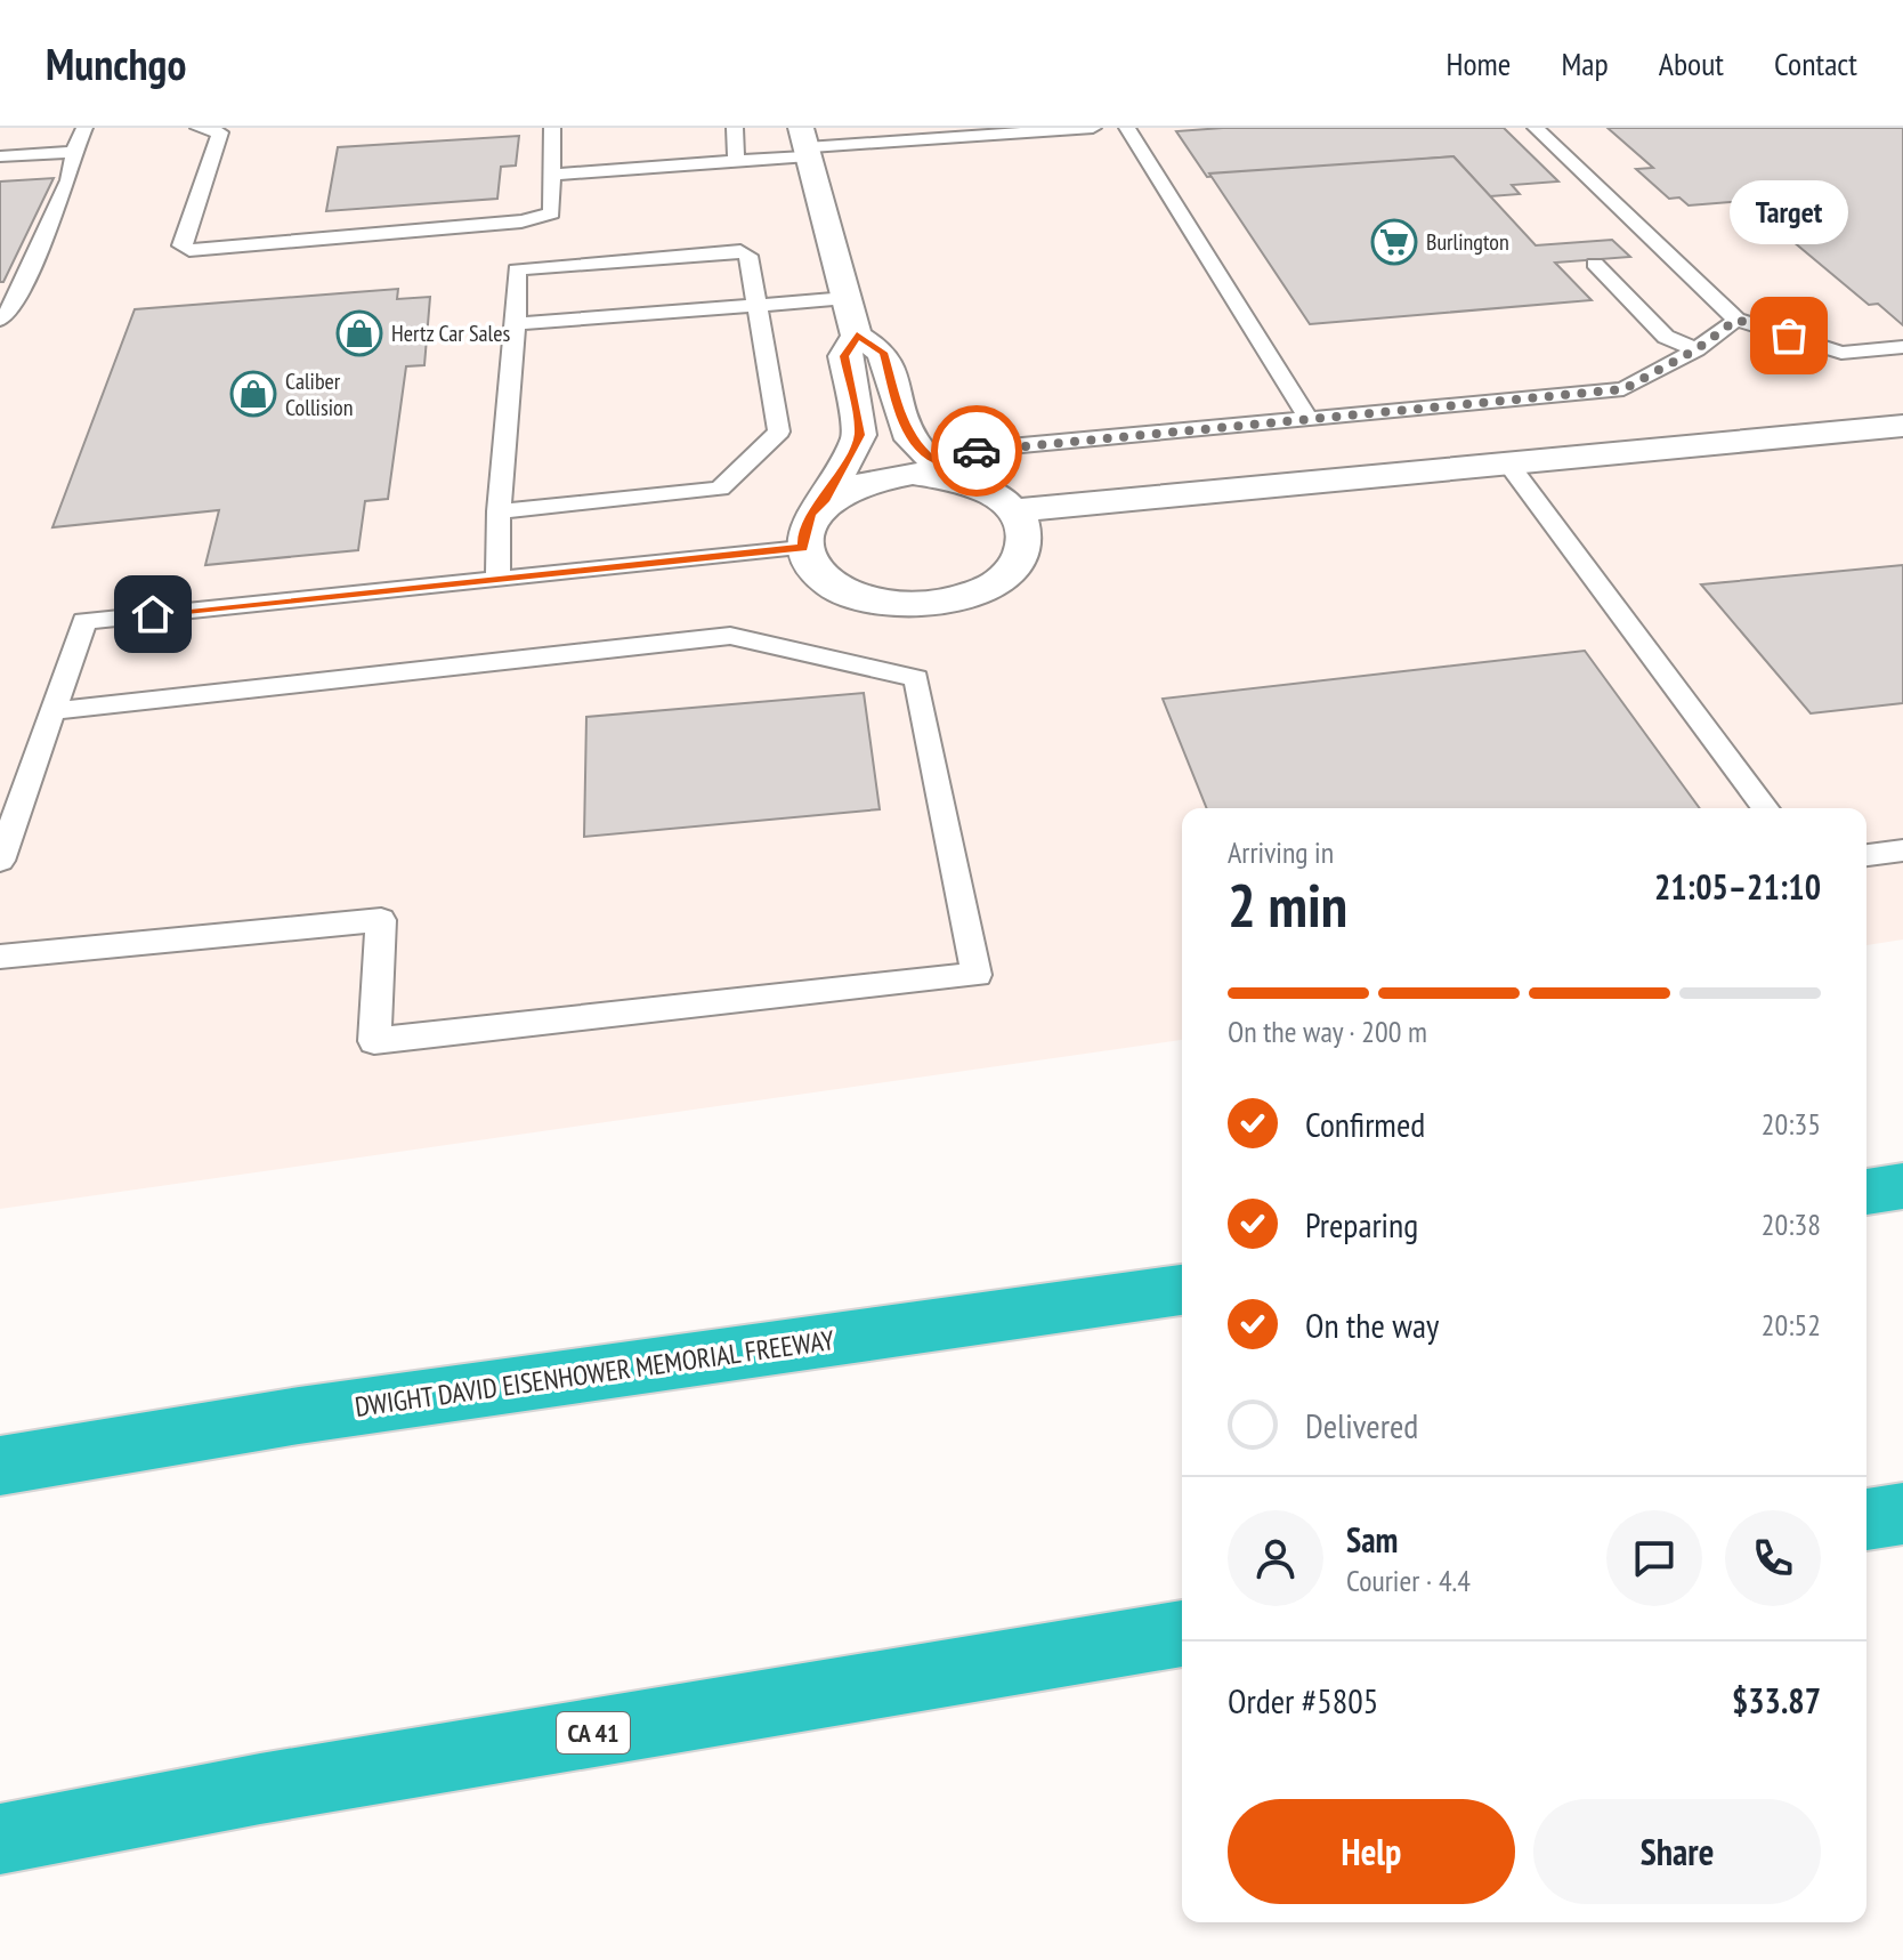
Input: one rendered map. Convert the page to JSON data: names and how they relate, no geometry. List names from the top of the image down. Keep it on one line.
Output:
{"streets":{"highway":["DWIGHT DAVID EISENHOWER MEMORIAL FREEWAY","CA 41"]},"places":{"supermarket":["Burlington"],"shop":["Hertz Car Sales","Caliber Collision"],"other":["Target"]},"page":{"header":"Munchgo","nav":["Home","Map","About","Contact"],"bubble":"Target","heading":["2 min","Arriving in","21:05–21:10"],"panel":["Sam","Courier · 4.4","Order #5805","$33.87"],"bar":"On the way · 200 m","list":[["Confirmed","20:35"],["Preparing","20:38"],["On the way","20:52"],"Delivered"],"buttons":["Help","Share"]}}
